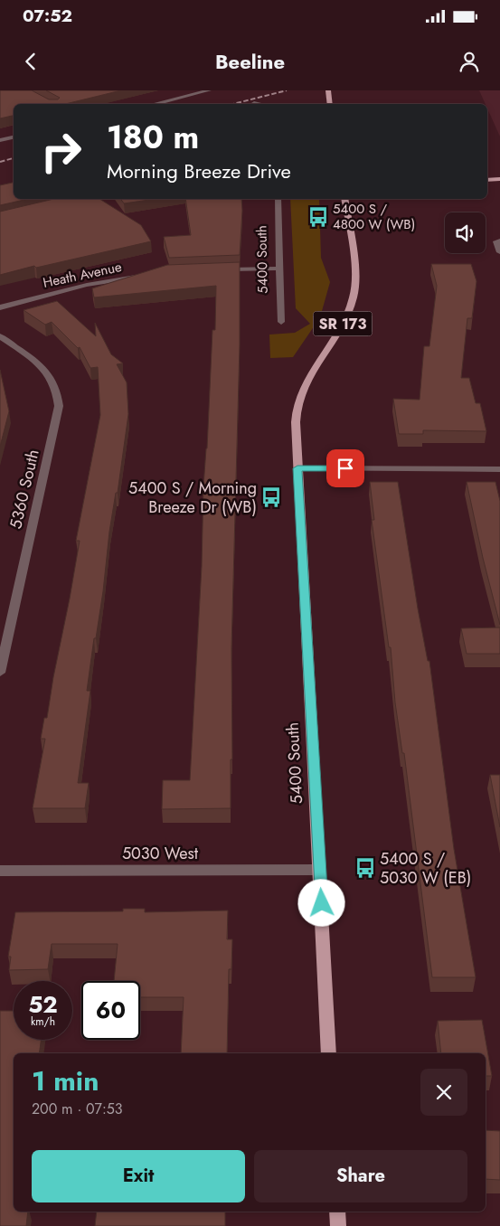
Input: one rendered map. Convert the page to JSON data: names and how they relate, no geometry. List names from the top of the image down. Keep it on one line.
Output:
{"streets":{"main road":["5400 South","SR 173"],"street":["Heath Avenue","5360 South","5030 West"]},"crossings":[["5400 South","SR 173"],["5400 South","5030 West"]],"places":{"bus stop":["5400 S / 4800 W (WB)","5400 S / Morning Breeze Dr (WB)","5400 S / 5030 W (EB)"]},"page":{"status":"07:52","header":"Beeline","turn":["180 m","Morning Breeze Drive"],"speed":"52 km/h","limit":"60","heading":["1 min","200 m · 07:53"],"buttons":["Exit","Share"]}}
